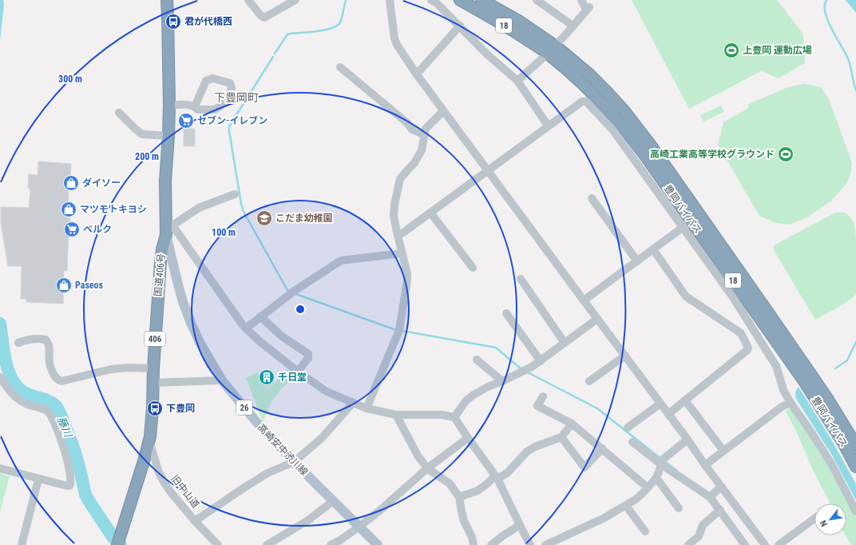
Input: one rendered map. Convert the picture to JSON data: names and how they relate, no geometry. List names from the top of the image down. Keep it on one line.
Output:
{"streets":{"highway":["18","豊岡バイパス","国道406号","406"],"main road":["26","高崎安中渋川線"],"street":["旧中山道"]},"crossings":[["国道406号","高崎安中渋川線"],["国道406号","旧中山道"]],"districts":["下豊岡町"],"water":["藤川"],"places":{"bus stop":["君が代橋西","下豊岡"],"sports":["上豊岡 運動広場","高崎工業高等学校グラウンド"],"supermarket":["セブン-イレブン","ベルク"],"shop":["ダイソー","マツモトキヨシ","Paseos"],"school or university":["こだま幼稚園"],"building":["千日堂"]},"north":"bottom left","rings":["300 m","200 m","100 m"]}
